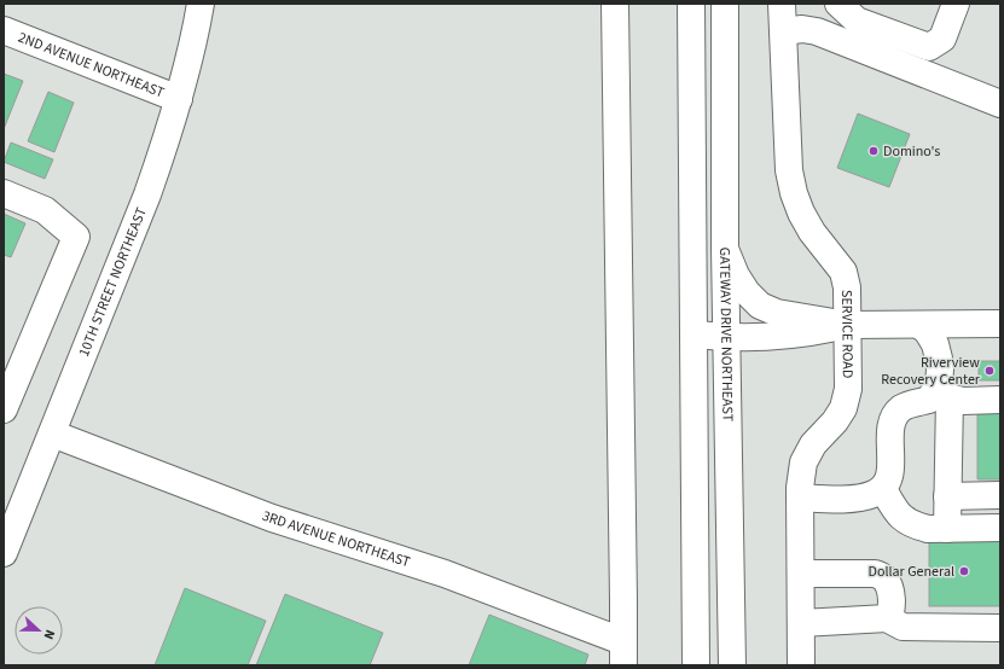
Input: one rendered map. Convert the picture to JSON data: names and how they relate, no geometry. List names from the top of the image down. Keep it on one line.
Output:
{"streets":{"main road":["2ND AVENUE NORTHEAST","10TH STREET NORTHEAST","SERVICE ROAD","GATEWAY DRIVE NORTHEAST","3RD AVENUE NORTHEAST"]},"crossings":[["2ND AVENUE NORTHEAST","10TH STREET NORTHEAST"],["10TH STREET NORTHEAST","3RD AVENUE NORTHEAST"]],"places":["Domino's","Riverview Recovery Center","Dollar General"],"north":"right"}
